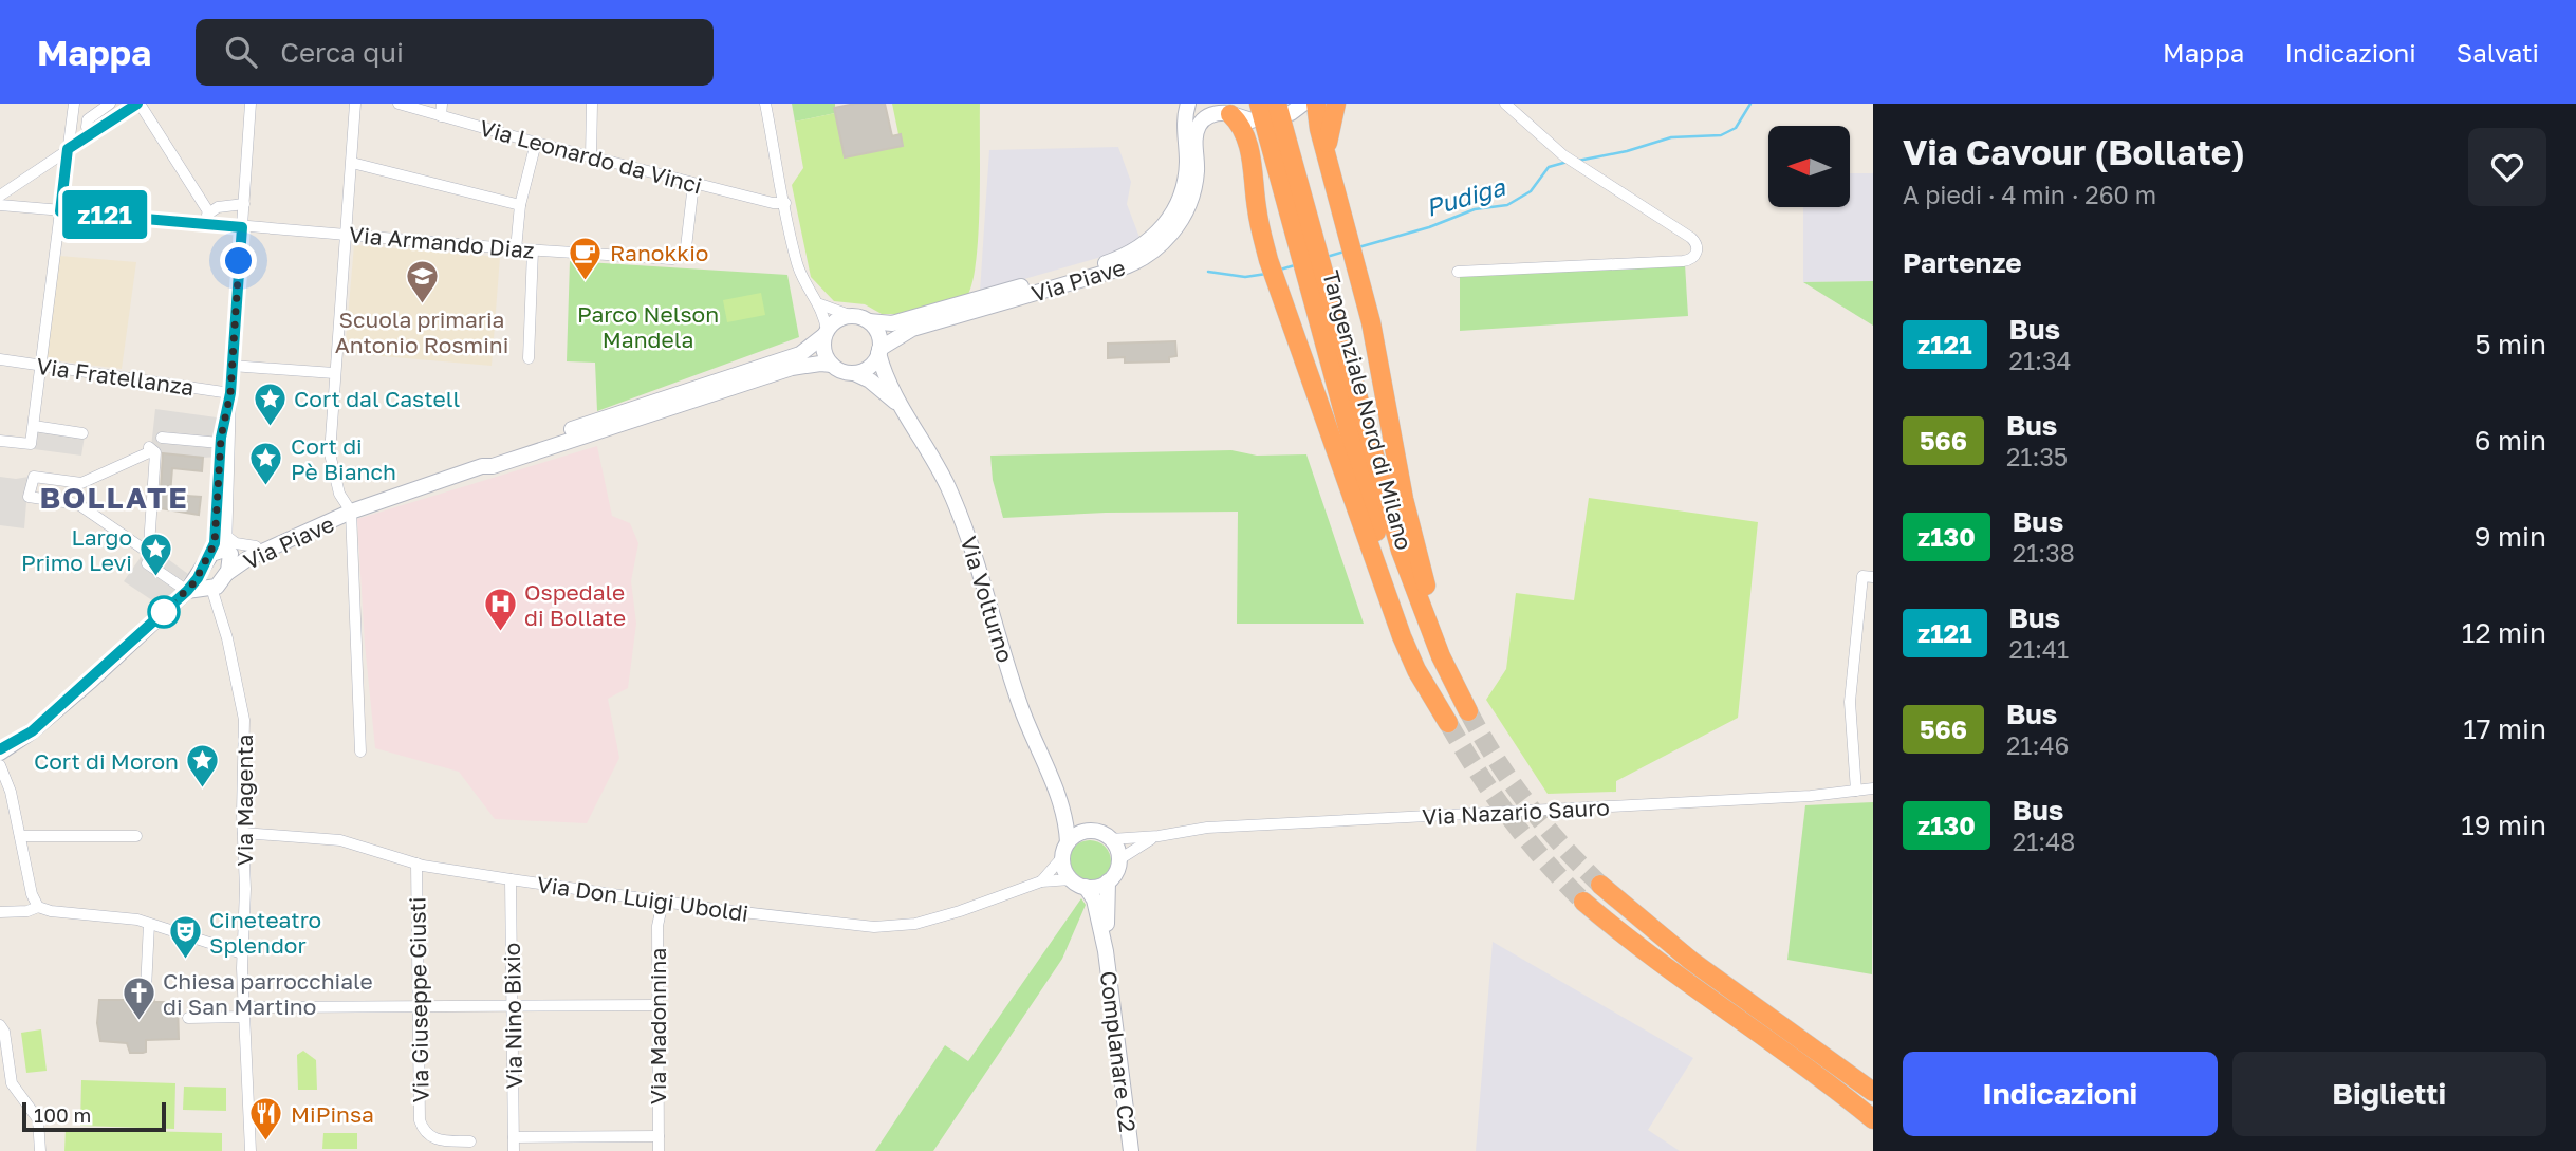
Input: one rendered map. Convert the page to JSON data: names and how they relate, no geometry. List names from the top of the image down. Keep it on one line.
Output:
{"streets":{"highway":["Tangenziale Nord di Milano"],"street":["Via Leonardo da Vinci","Via Armando Diaz","Via Piave","Via Fratellanza","Via Volturno","Via Magenta","Via Nazario Sauro","Via Don Luigi Uboldi","Via Giuseppe Giusti","Via Nino Bixio","Via Madonnina","Complanare C2"]},"crossings":[["Via Leonardo da Vinci","Via Armando Diaz"],["Via Piave","Tangenziale Nord di Milano"],["Via Piave","Via Volturno"],["Via Piave","Via Magenta"],["Via Volturno","Via Nazario Sauro"],["Via Volturno","Via Don Luigi Uboldi"],["Via Volturno","Complanare C2"],["Via Magenta","Via Don Luigi Uboldi"],["Via Nazario Sauro","Via Don Luigi Uboldi"],["Via Nazario Sauro","Complanare C2"],["Via Don Luigi Uboldi","Via Giuseppe Giusti"],["Via Don Luigi Uboldi","Via Nino Bixio"],["Via Don Luigi Uboldi","Via Madonnina"],["Via Don Luigi Uboldi","Complanare C2"]],"districts":["BOLLATE"],"water":["Pudiga"],"parks":["Parco Nelson Mandela"],"places":{"cafe":["Ranokkio"],"school or university":["Scuola primaria Antonio Rosmini"],"place":["Cort dal Castell","Cort di Pè Bianch","Largo Primo Levi","Cort di Moron"],"hospital":["Ospedale di Bollate"],"theatre":["Cineteatro Splendor"],"church":["Chiesa parrocchiale di San Martino"],"restaurant":["MiPinsa"]},"lines":["bus line z121"],"scale_bar":"100 m","north":"left","page":{"header":"Mappa","search":"Cerca qui","nav":["Mappa","Indicazioni","Salvati"],"on_map":"z121","heading":[["Via Cavour (Bollate)","A piedi · 4 min · 260 m"],"Partenze"],"list":[{"mark":"z121","name":"Bus","note":"21:34","value":"5 min"},{"mark":"566","name":"Bus","note":"21:35","value":"6 min"},{"mark":"z130","name":"Bus","note":"21:38","value":"9 min"},{"mark":"z121","name":"Bus","note":"21:41","value":"12 min"},{"mark":"566","name":"Bus","note":"21:46","value":"17 min"},{"mark":"z130","name":"Bus","note":"21:48","value":"19 min"}],"buttons":["Indicazioni","Biglietti"],"scale":"100 m"}}
